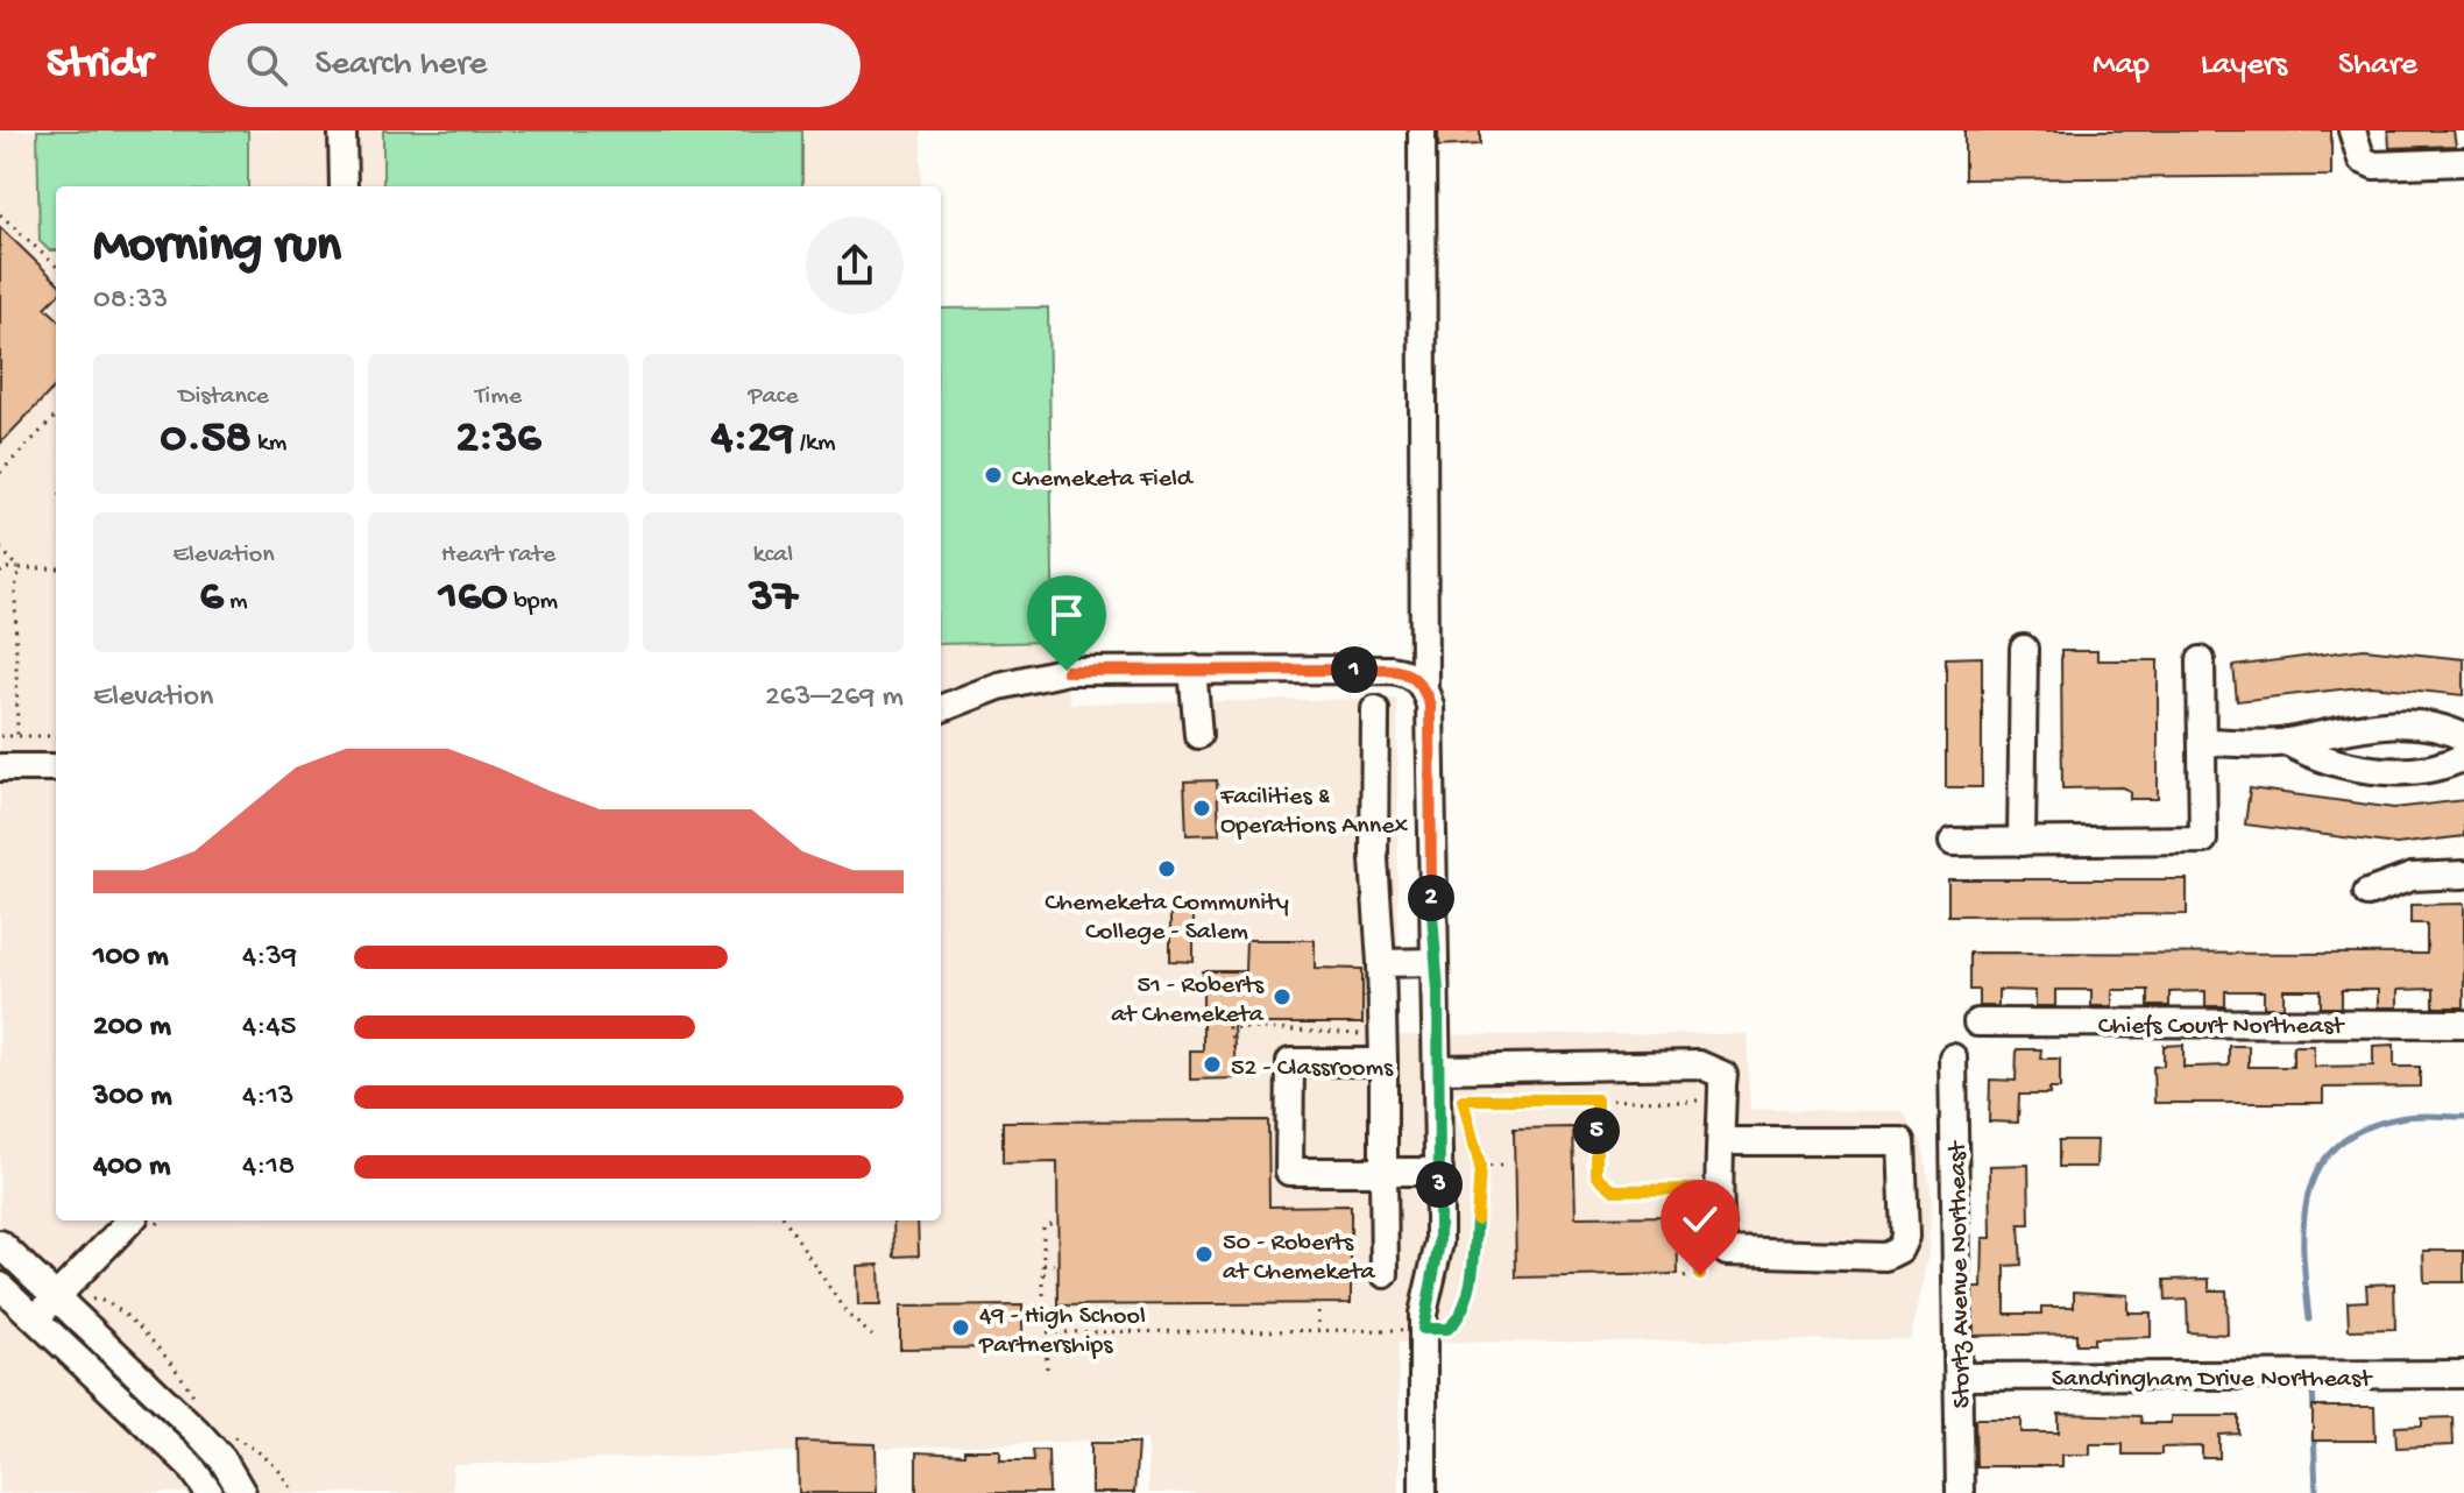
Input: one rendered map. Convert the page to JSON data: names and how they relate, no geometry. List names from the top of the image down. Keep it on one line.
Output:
{"streets":{"street":["Chiefs Court Northeast","Stortz Avenue Northeast","Sandringham Drive Northeast"]},"crossings":[["Stortz Avenue Northeast","Sandringham Drive Northeast"]],"places":["Chemeketa Field","Facilities & Operations Annex","Chemeketa Community College - Salem","51 - Roberts at Chemeketa","52 - Classrooms","50 - Roberts at Chemeketa","49 - High School Partnerships"],"page":{"header":"Stridr","search":"Search here","nav":["Map","Layers","Share"],"heading":["Morning run","08:33"],"stats":[["Distance","0.58 km"],["Time","2:36"],["Pace","4:29 /km"],["Elevation","6 m"],["Heart rate","160 bpm"],["kcal","37"]],"pins":["1","2","5","3"],"chart":["Elevation","263–269 m"],"list":[{"name":"100 m","note":"4:39"},{"name":"200 m","note":"4:45"},{"name":"300 m","note":"4:13"},{"name":"400 m","note":"4:18"}]}}
